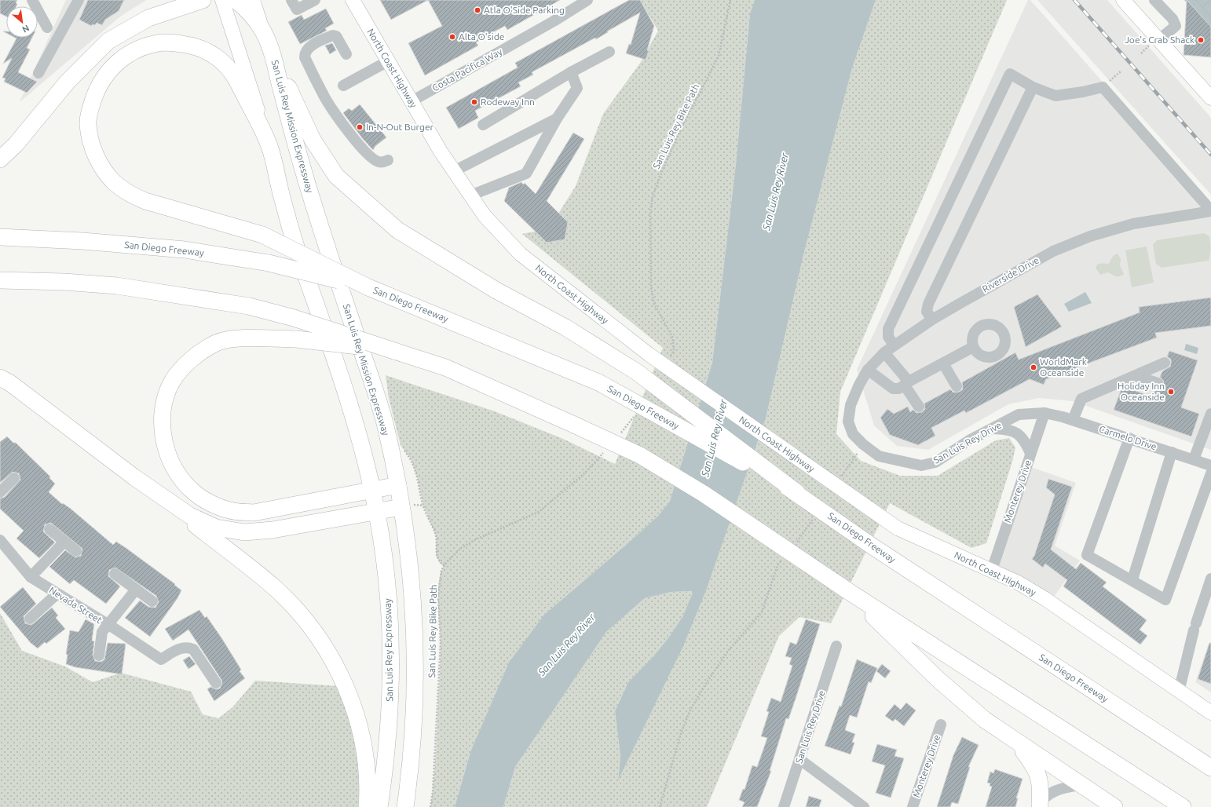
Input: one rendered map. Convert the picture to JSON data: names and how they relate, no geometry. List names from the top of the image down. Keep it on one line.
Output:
{"streets":{"highway":["San Luis Rey Mission Expressway","San Diego Freeway","San Luis Rey Expressway"],"main road":["North Coast Highway"],"street":["Costa Pacifica Way","Riverside Drive","Carmelo Drive","San Luis Rey Drive","Monterey Drive","Nevada Street"],"path":["San Luis Rey Bike Path"]},"crossings":[["North Coast Highway","Costa Pacifica Way"],["North Coast Highway","Monterey Drive"],["Riverside Drive","San Luis Rey Drive"],["Carmelo Drive","San Luis Rey Drive"],["Carmelo Drive","Monterey Drive"],["San Luis Rey Drive","Monterey Drive"]],"water":["San Luis Rey River"],"places":["Atla O'Side Parking","Alta O'side","Joe's Crab Shack","Rodeway Inn","In-N-Out Burger","WorldMark Oceanside","Holiday Inn Oceanside"],"north":"bottom right"}
